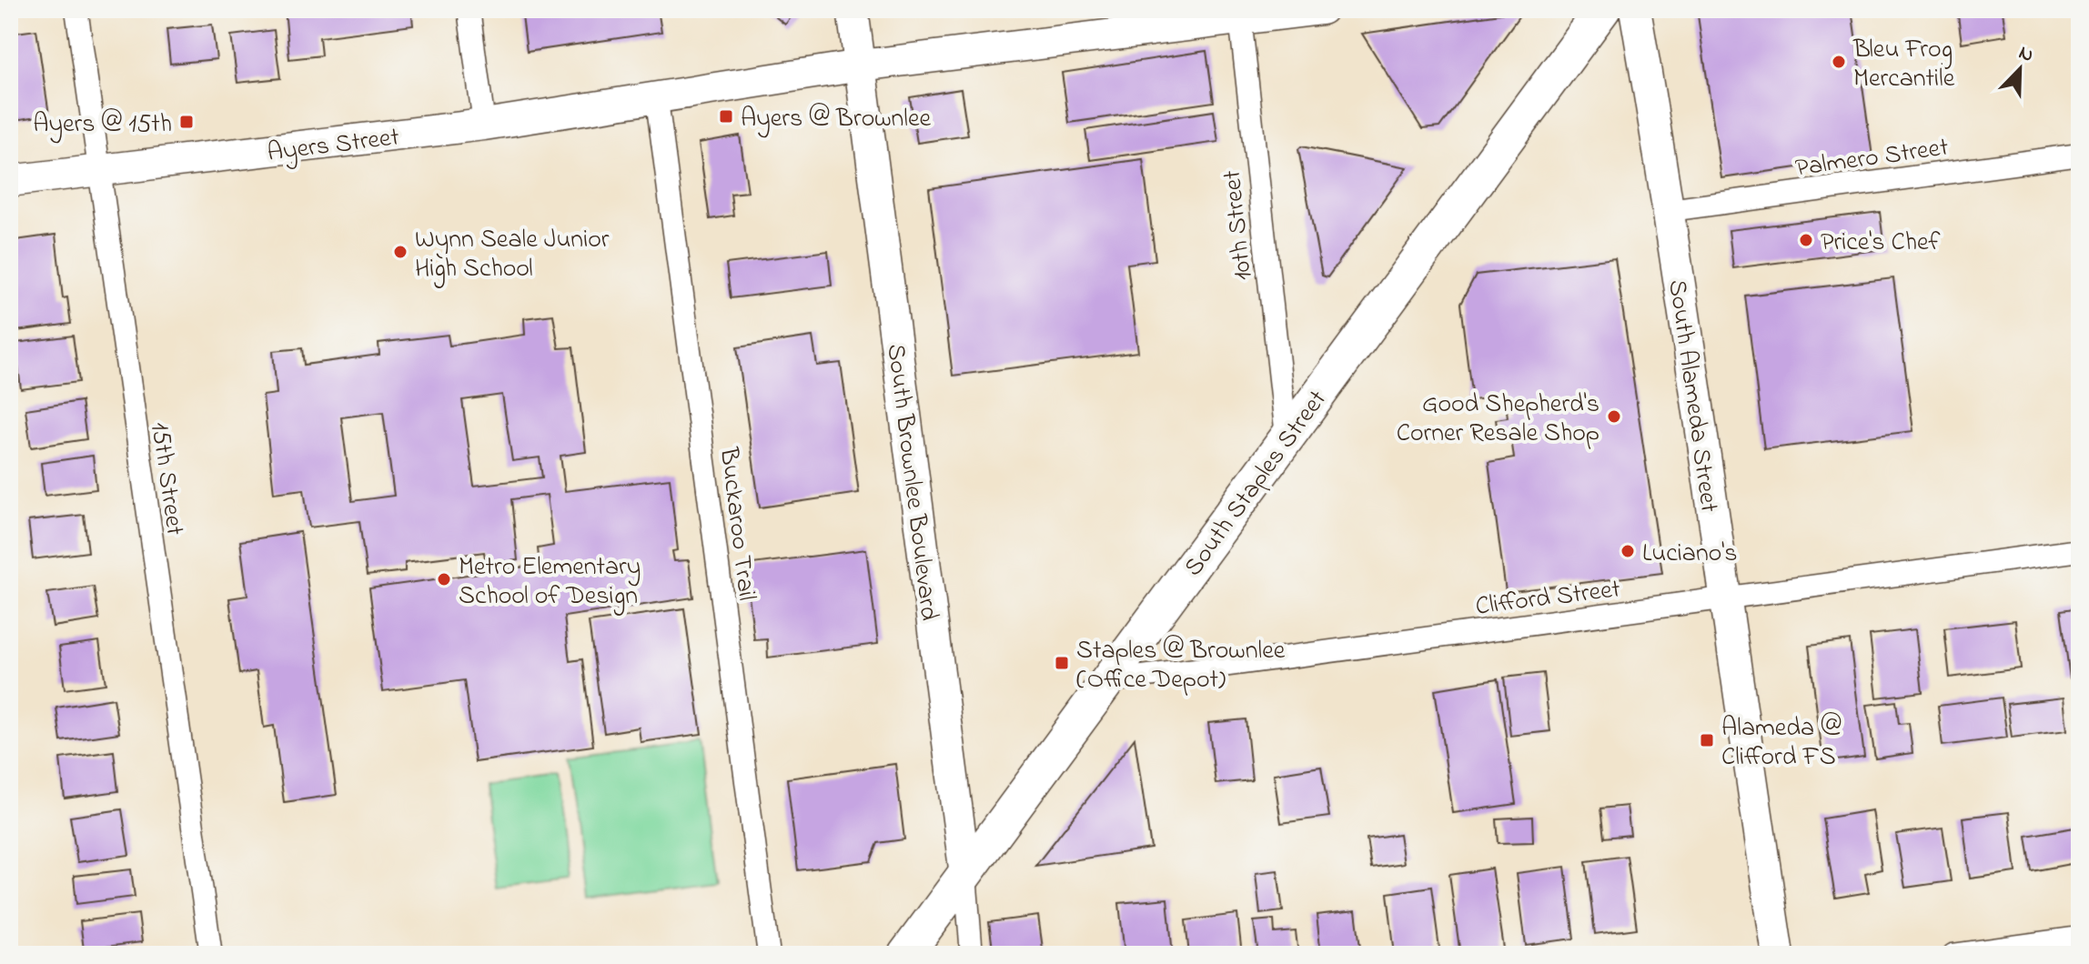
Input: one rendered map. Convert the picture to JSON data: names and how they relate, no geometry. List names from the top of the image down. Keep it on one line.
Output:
{"streets":{"main road":["Ayers Street","South Alameda Street","South Brownlee Boulevard","South Staples Street"],"street":["Palmero Street","10th Street","15th Street","Buckaroo Trail","Clifford Street"]},"crossings":[["Ayers Street","10th Street"],["Ayers Street","15th Street"],["Ayers Street","South Brownlee Boulevard"],["Ayers Street","Buckaroo Trail"],["Palmero Street","South Alameda Street"],["10th Street","South Staples Street"],["South Alameda Street","Clifford Street"],["South Brownlee Boulevard","South Staples Street"],["South Staples Street","Clifford Street"]],"places":{"other":["Bleu Frog Mercantile","Price's Chef","Wynn Seale Junior High School","Good Shepherd's Corner Resale Shop","Luciano's","Metro Elementary School of Design"],"transit":["Ayers @ Brownlee","Ayers @ 15th","Staples @ Brownlee (Office Depot)","Alameda @ Clifford FS"]},"north":"top right"}
